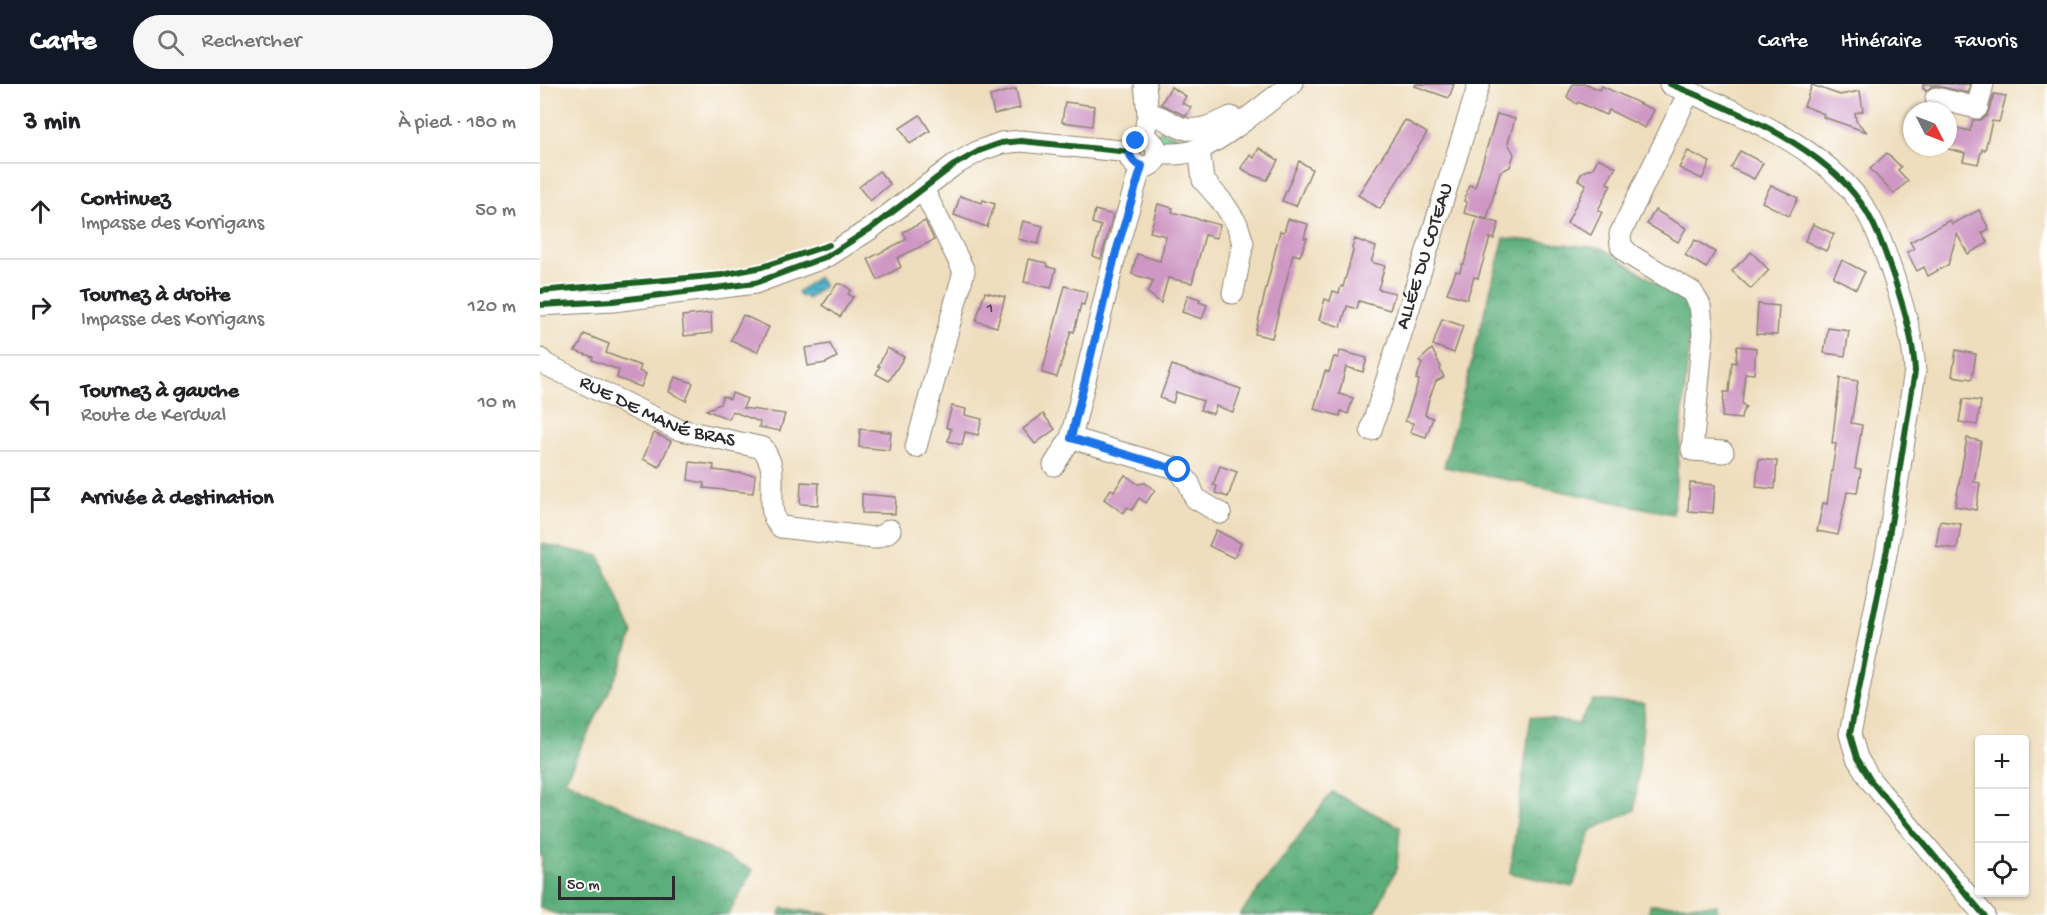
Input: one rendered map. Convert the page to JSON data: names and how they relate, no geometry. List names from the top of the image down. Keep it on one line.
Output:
{"streets":{"street":["ALLÉE DU COTEAU","RUE DE MANÉ BRAS"]},"house_numbers":["1"],"scale_bar":"50 m","north":"bottom right","page":{"header":"Carte","search":"Rechercher","nav":["Carte","Itinéraire","Favoris"],"heading":["3 min","À pied · 180 m"],"list":[["Continuez","Impasse des Korrigans","50 m"],["Tournez à droite","Impasse des Korrigans","120 m"],["Tournez à gauche","Route de Kerdual","10 m"],"Arrivée à destination"],"map_buttons":["+","−"],"scale":"50 m"}}
